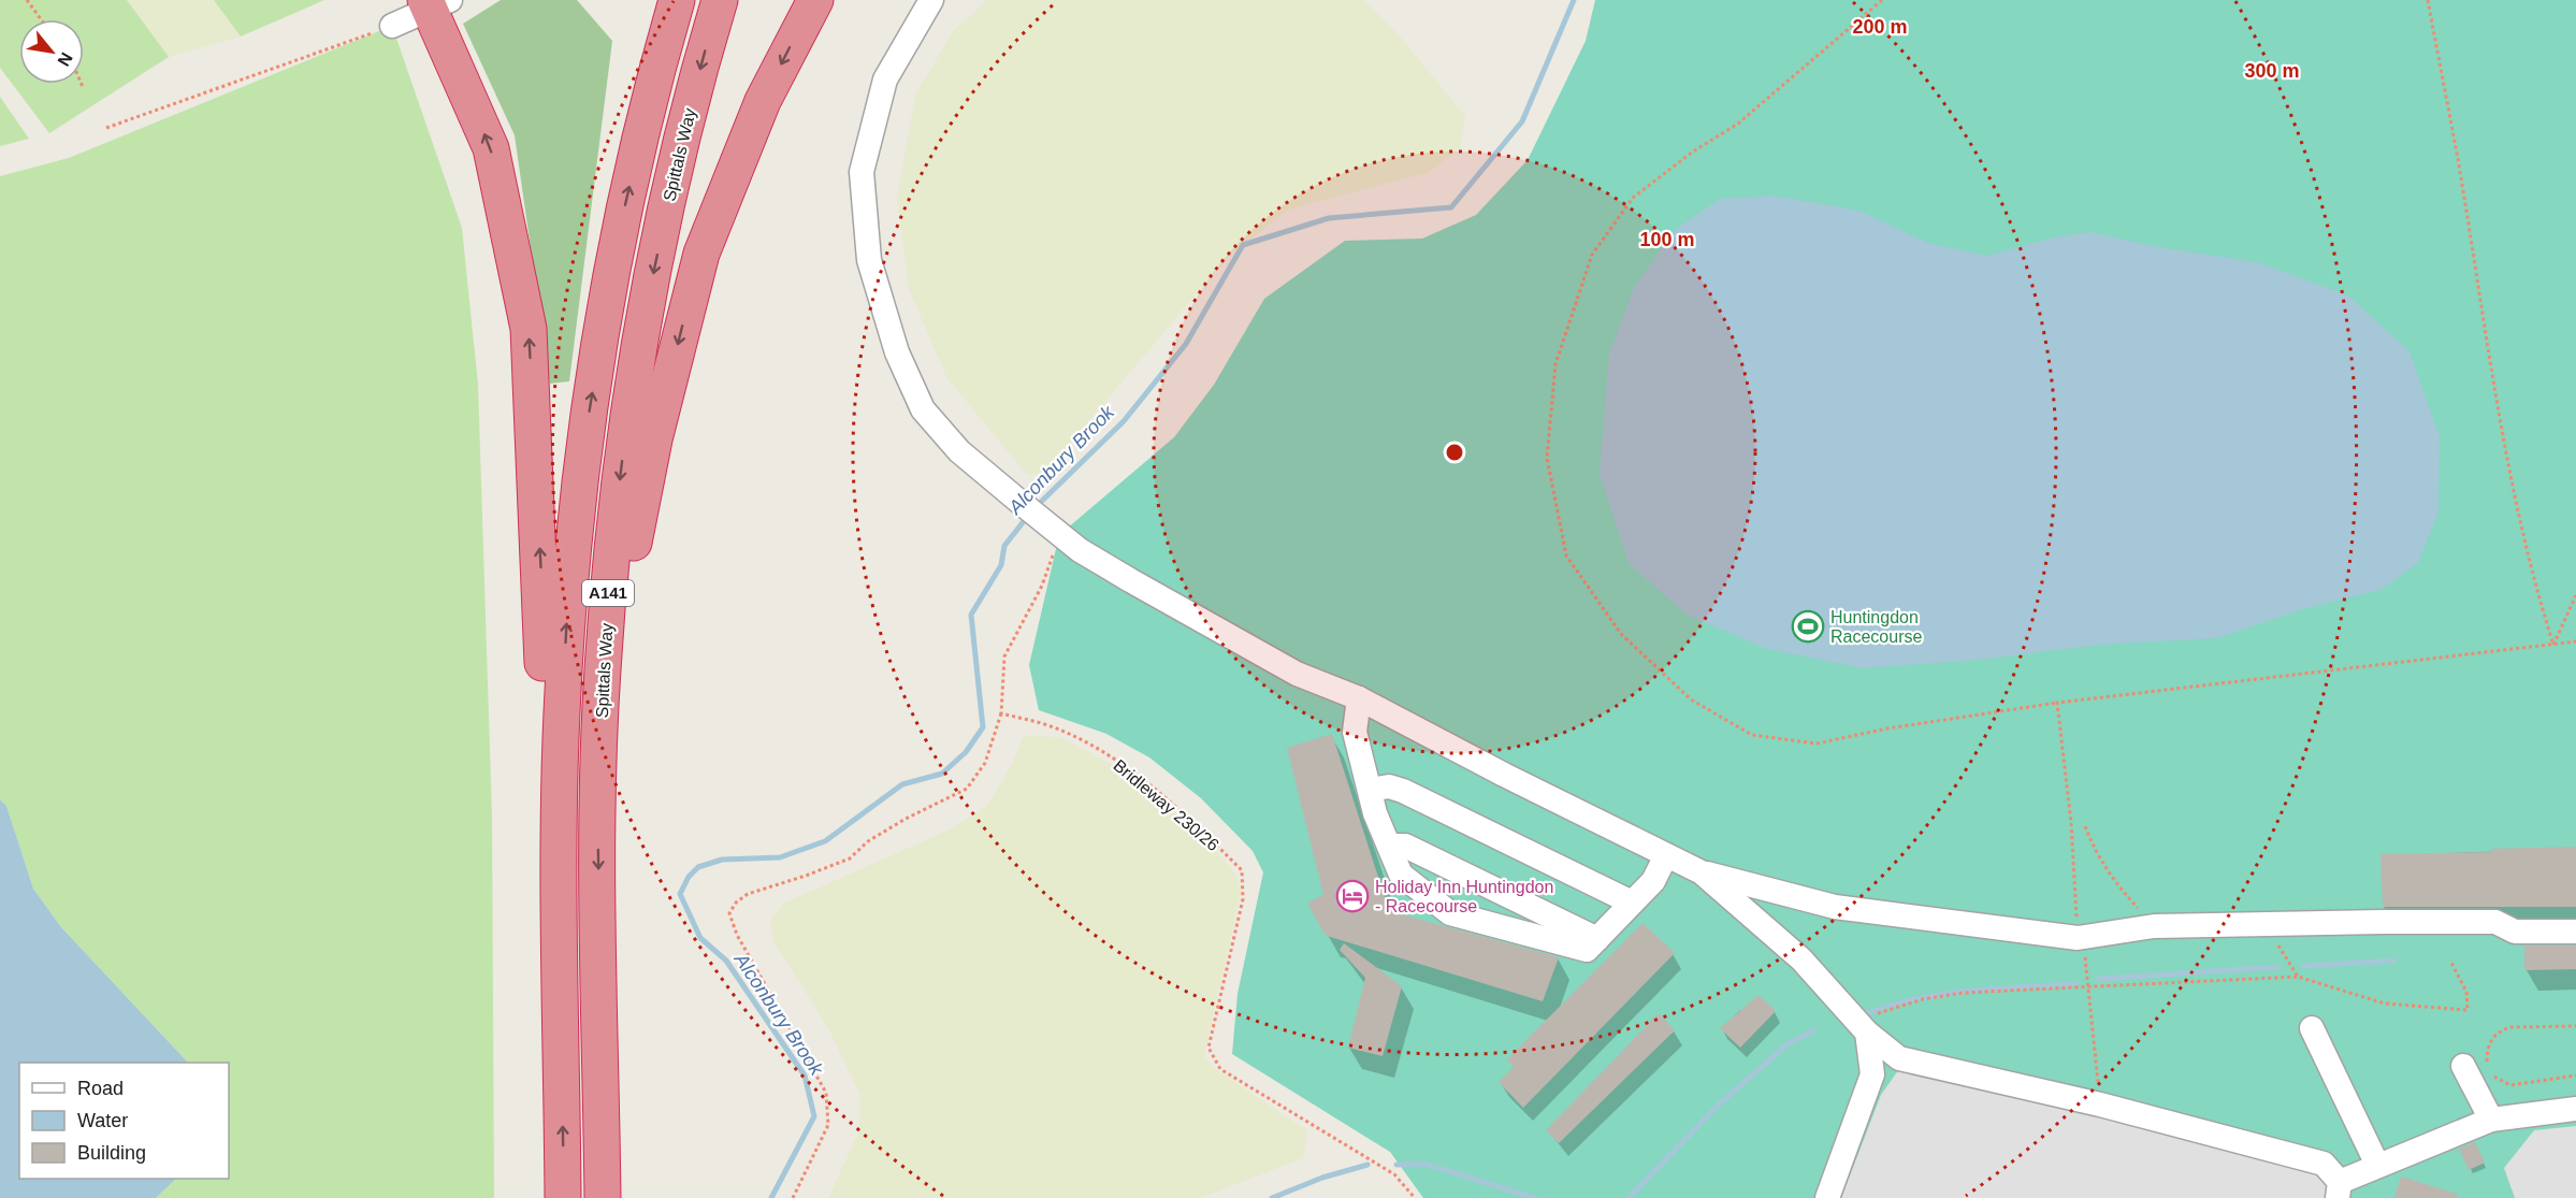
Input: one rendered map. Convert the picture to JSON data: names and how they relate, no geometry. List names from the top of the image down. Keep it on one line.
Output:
{"streets":{"highway":["Spittals Way","A141"],"path":["Bridleway 230/26"]},"water":["Alconbury Brook"],"places":{"sports":["Huntingdon Racecourse"],"hotel":["Holiday Inn Huntingdon - Racecourse"]},"legend":["Road","Water","Building"],"north":"bottom right","rings":["200 m","300 m","100 m"]}
